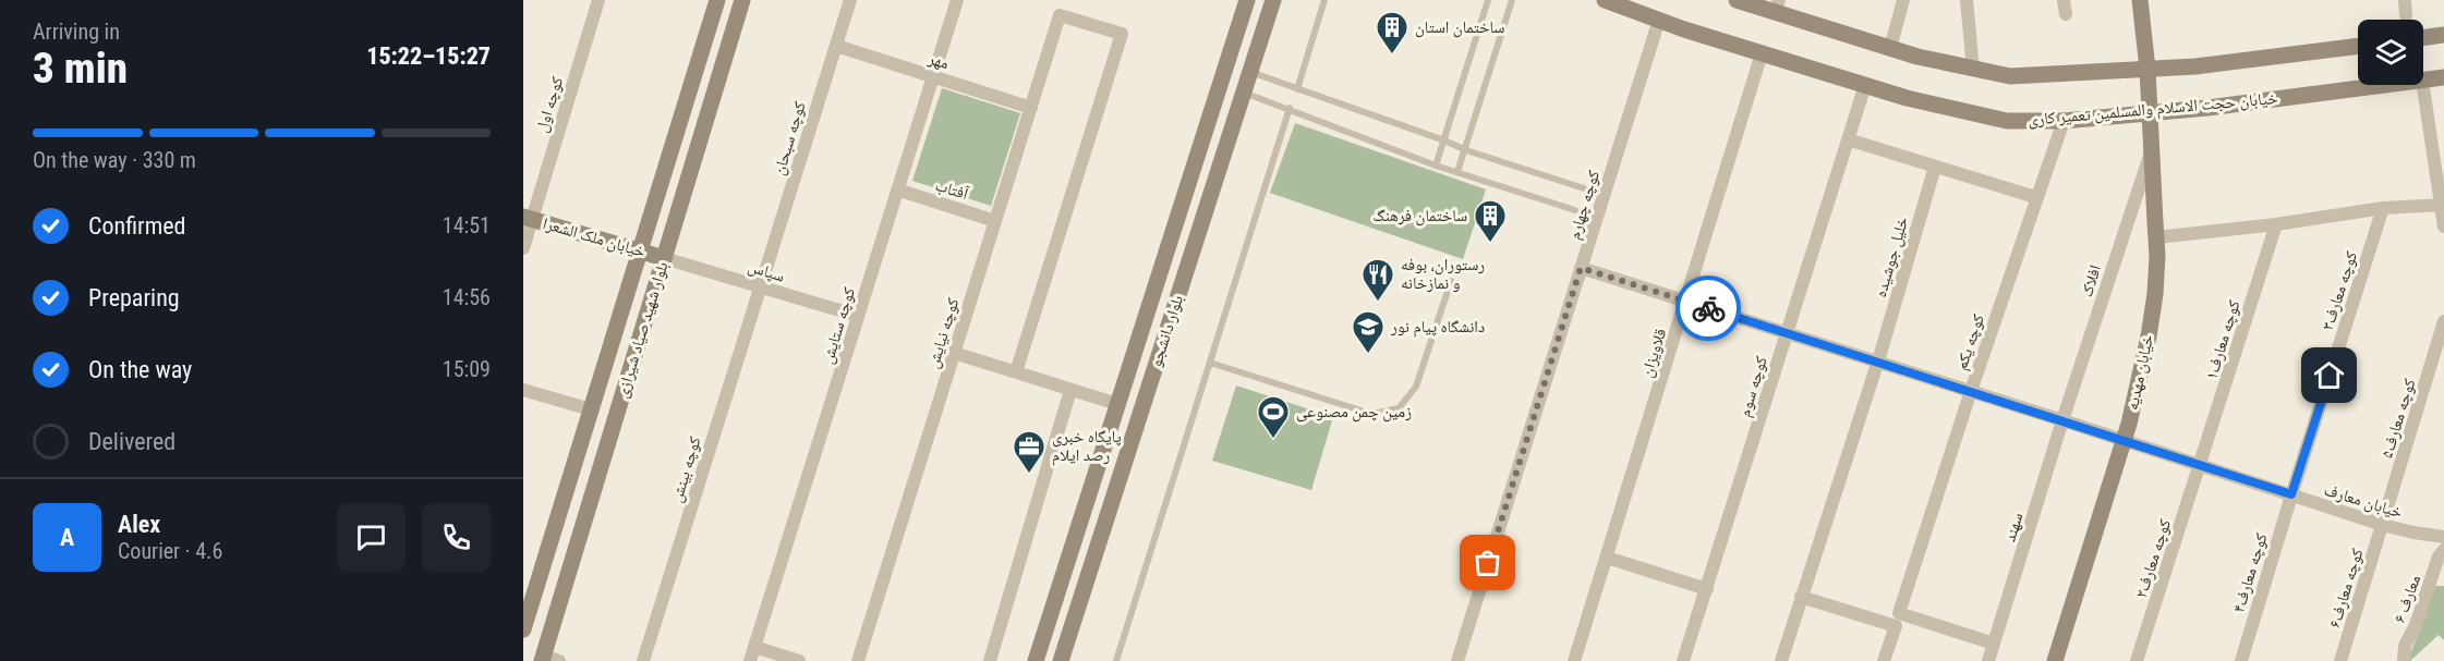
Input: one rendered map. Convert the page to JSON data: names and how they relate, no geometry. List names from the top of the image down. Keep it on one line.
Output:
{"streets":{"main road":["خیابان حجت الاسلام والمسلمین تعمیر کاری","خیابان ملک الشعرا","بلوار شهید صیاد شیرازی","بلوار دانشجو","خیابان مهدیه"],"street":["مهر","کوچه اول","کوچه سبحان","آفتاب","کوچه چهارم","خلیل جوشیده","سپاس","افلاک","کوچه معارف۳","کوچه ستایش","كوچه نيايش","کوچه معارف۱","کوچه یکم","قلاویزان","کوچه سوم","کوچه معارف۵","کوچه بینش","خیابان معارف","سهند","کوچه معارف۲","کوچه معارف۴","کوچه معارف۶","معارف ۶"]},"crossings":[["مهر","کوچه سبحان"],["مهر","کوچه ستایش"],["مهر","كوچه نيايش"],["کوچه اول","خیابان ملک الشعرا"],["خیابان حجت الاسلام والمسلمین تعمیر کاری","کوچه چهارم"],["خیابان حجت الاسلام والمسلمین تعمیر کاری","کوچه یکم"],["خیابان حجت الاسلام والمسلمین تعمیر کاری","قلاویزان"],["خیابان حجت الاسلام والمسلمین تعمیر کاری","خیابان مهدیه"],["خیابان حجت الاسلام والمسلمین تعمیر کاری","کوچه سوم"],["کوچه سبحان","سپاس"],["کوچه سبحان","کوچه بینش"],["آفتاب","کوچه ستایش"],["آفتاب","كوچه نيايش"],["کوچه چهارم","خیابان معارف"],["خیابان ملک الشعرا","سپاس"],["خیابان ملک الشعرا","بلوار شهید صیاد شیرازی"],["خلیل جوشیده","خیابان معارف"],["سپاس","کوچه ستایش"],["سپاس","بلوار شهید صیاد شیرازی"],["سپاس","کوچه بینش"],["افلاک","خیابان مهدیه"],["افلاک","خیابان معارف"],["افلاک","سهند"],["کوچه معارف۳","خیابان معارف"],["کوچه معارف۳","کوچه معارف۴"],["کوچه معارف۱","خیابان معارف"],["کوچه معارف۱","کوچه معارف۲"],["کوچه یکم","خیابان معارف"],["قلاویزان","خیابان معارف"],["خیابان مهدیه","خیابان معارف"],["کوچه سوم","خیابان معارف"],["کوچه معارف۵","خیابان معارف"],["کوچه معارف۵","کوچه معارف۶"],["خیابان معارف","سهند"],["خیابان معارف","کوچه معارف۲"],["خیابان معارف","کوچه معارف۴"],["خیابان معارف","کوچه معارف۶"]],"places":{"building":["ساختمان استان","ساختمان فرهنگ"],"restaurant":["رستوران، بوفه و نمازخانه"],"school or university":["دانشگاه پیام نور"],"sports":["زمین چمن مصنوعی"],"office":["پایگاه خبری رصد ایلام"]},"page":{"heading":["3 min","Arriving in","15:22–15:27"],"panel":["Alex","Courier · 4.6"],"bar":"On the way · 330 m","list":[["Confirmed","14:51"],["Preparing","14:56"],["On the way","15:09"],"Delivered"],"round":"A"}}
